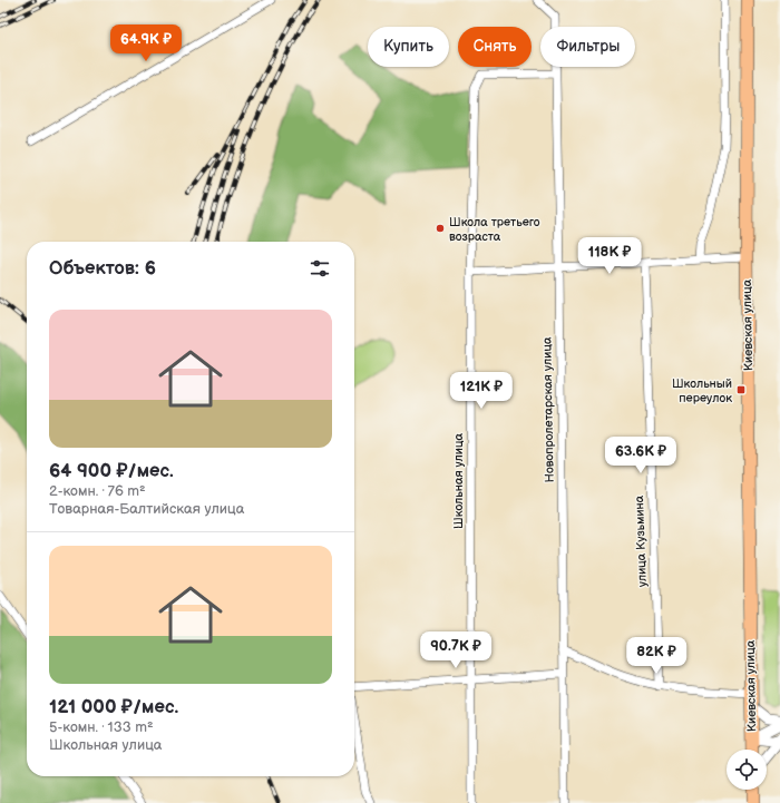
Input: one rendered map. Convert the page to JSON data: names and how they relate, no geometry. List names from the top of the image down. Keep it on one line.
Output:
{"streets":{"main road":["Киевская улица"],"street":["Новопролетарская улица","Школьная улица","улица Кузьмина"]},"crossings":[["Новопролетарская улица","Школьная улица"]],"places":{"other":["Школа третьего возраста"],"transit":["Школьный переулок"]},"page":{"price":["64.9K ₽","118K ₽","121K ₽","63.6K ₽","90.7K ₽","82K ₽"],"chip":["Купить","Снять","Фильтры"],"heading":"Объектов: 6","list":[{"name":"64 900 ₽/мес.","note":"2-комн. · 76 m² · Товарная-Балтийская улица"},{"name":"121 000 ₽/мес.","note":"5-комн. · 133 m² · Школьная улица"}]}}
